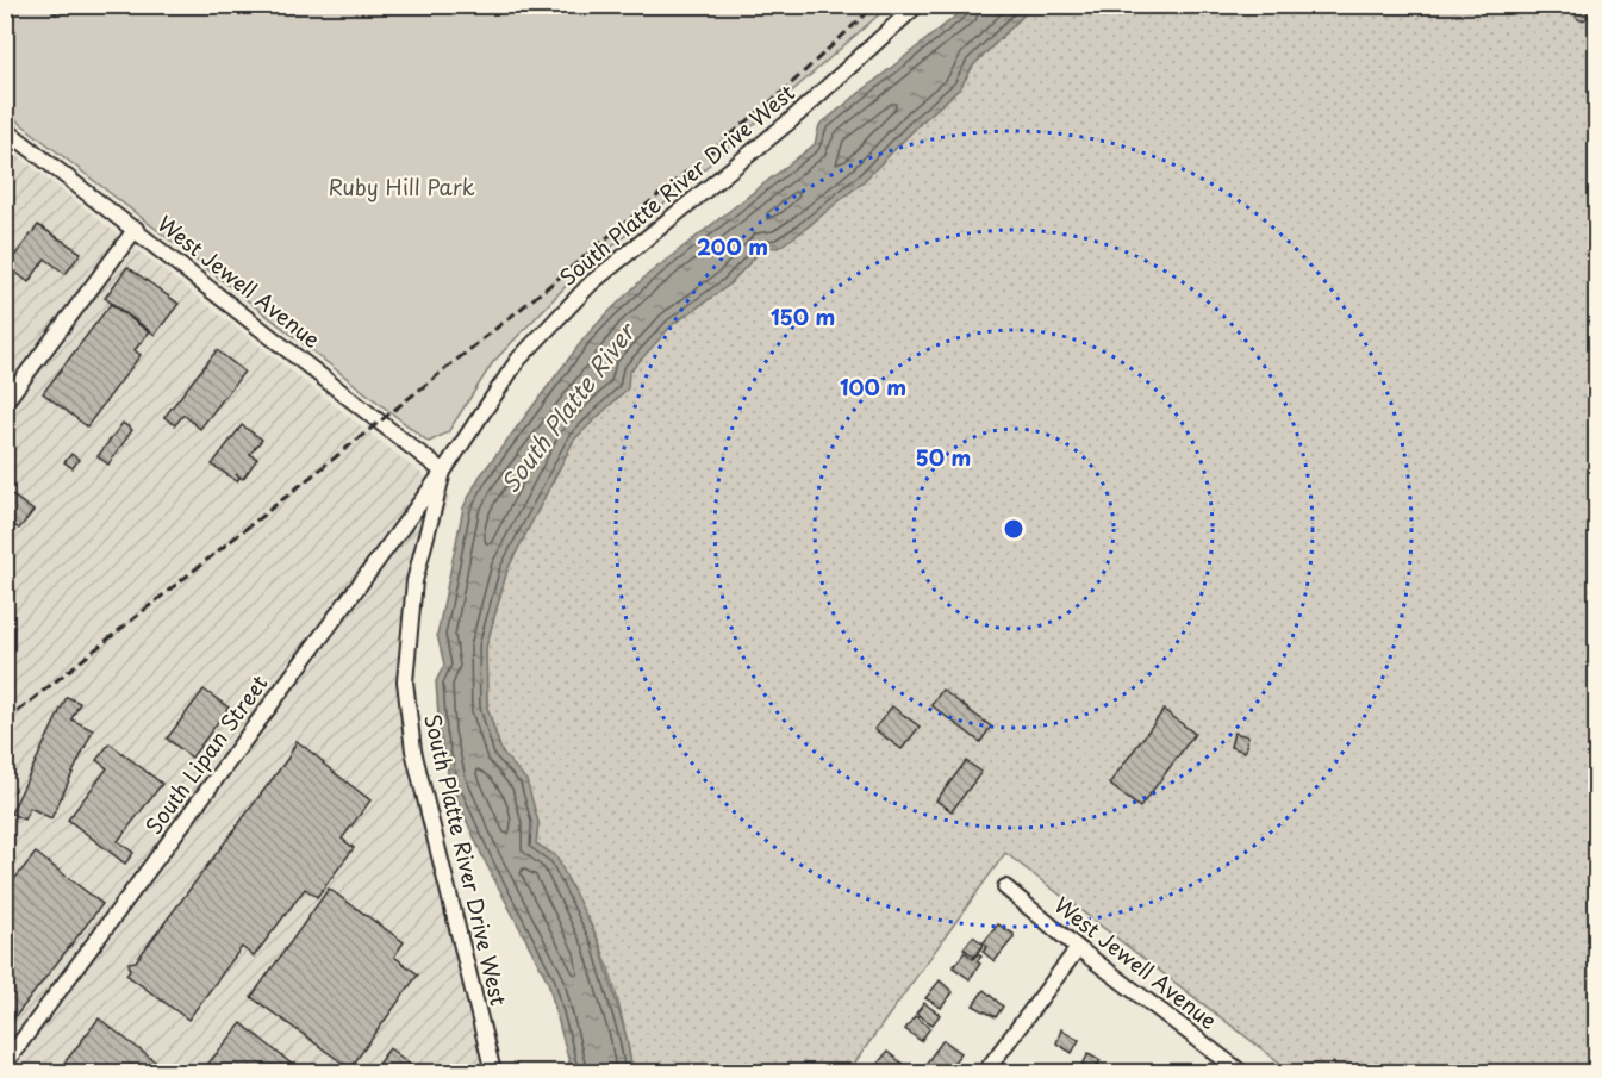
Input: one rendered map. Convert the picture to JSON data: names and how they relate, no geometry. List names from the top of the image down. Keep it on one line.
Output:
{"streets":{"street":["South Platte River Drive West","West Jewell Avenue","South Lipan Street"]},"crossings":[["South Platte River Drive West","West Jewell Avenue"],["South Platte River Drive West","South Lipan Street"],["West Jewell Avenue","South Lipan Street"]],"water":["South Platte River"],"parks":["Ruby Hill Park"],"rings":["200 m","150 m","100 m","50 m"]}
